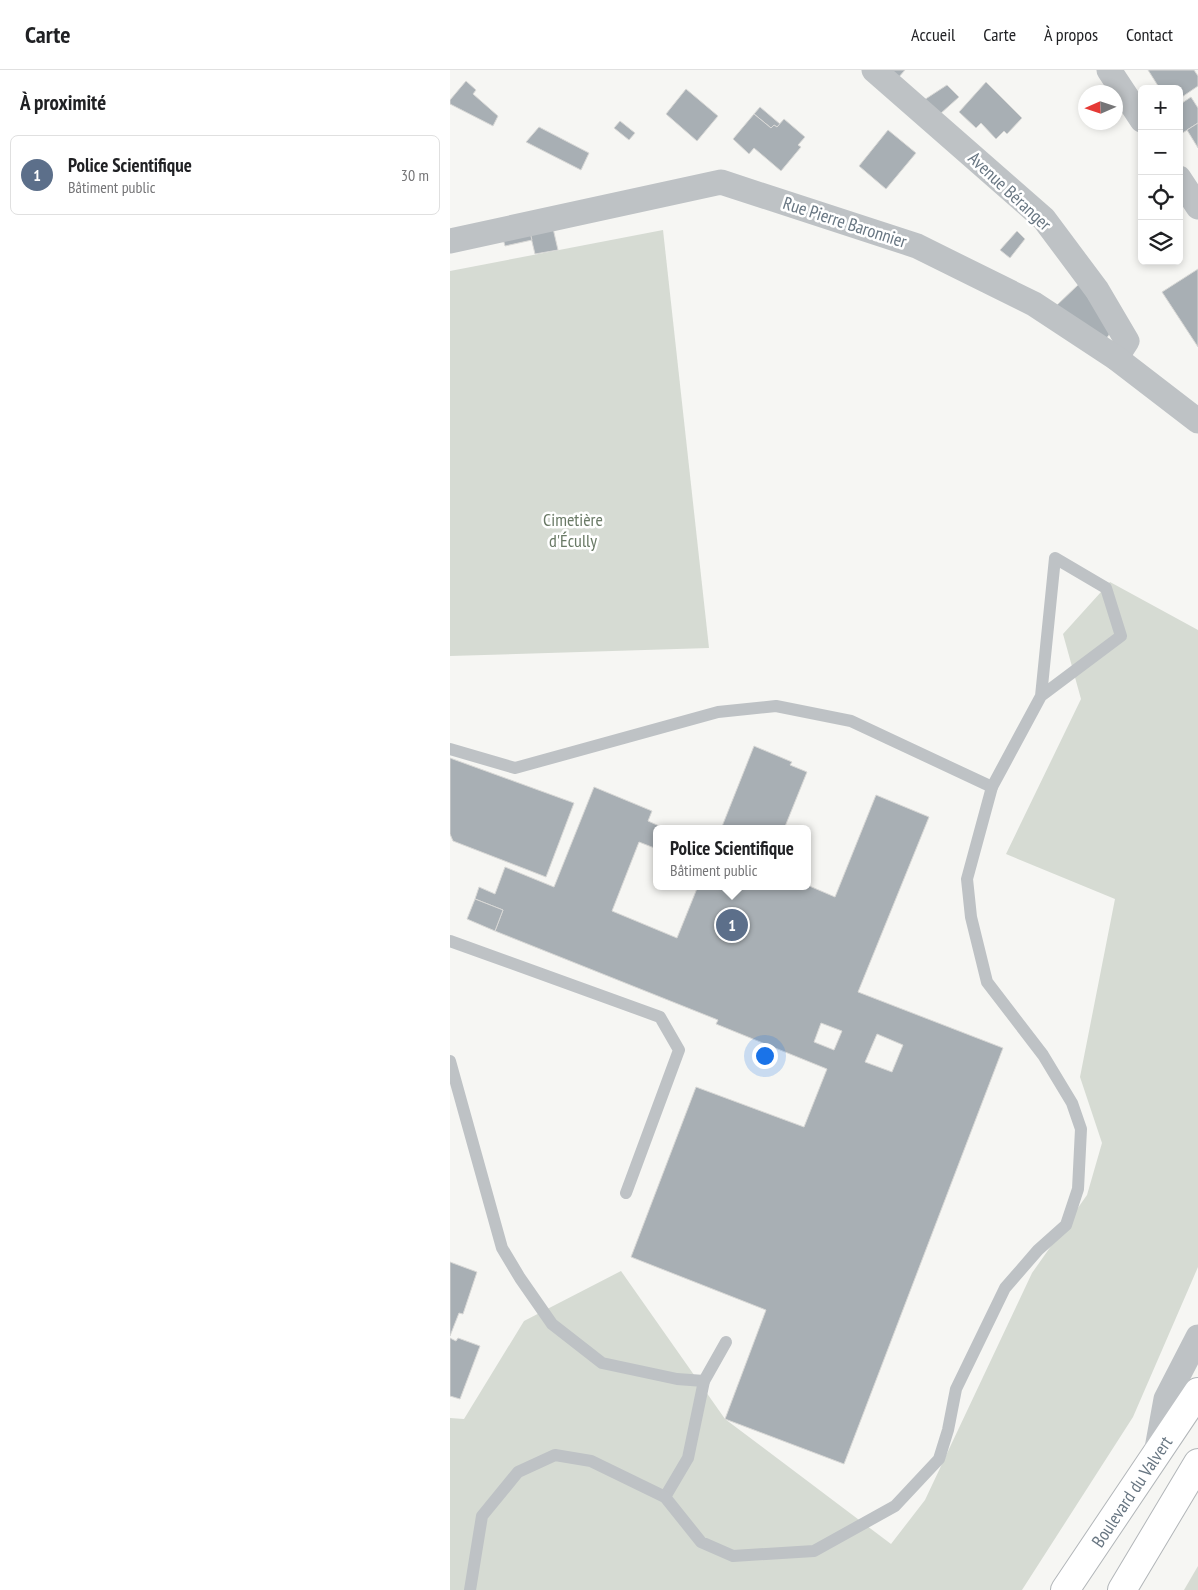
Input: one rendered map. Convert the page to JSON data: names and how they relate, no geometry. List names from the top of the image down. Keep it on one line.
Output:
{"streets":{"main road":["Boulevard du Valvert"],"street":["Avenue Béranger","Rue Pierre Baronnier"]},"crossings":[["Avenue Béranger","Rue Pierre Baronnier"]],"parks":["Cimetière d'Écully"],"north":"left","page":{"header":"Carte","nav":["Accueil","Carte","À propos","Contact"],"heading":"À proximité","map_buttons":["+","−"],"list":[{"mark":"1","name":"Police Scientifique","note":"Bâtiment public","value":"30 m"}],"popup":["Police Scientifique","Bâtiment public"],"pins":"1"}}
